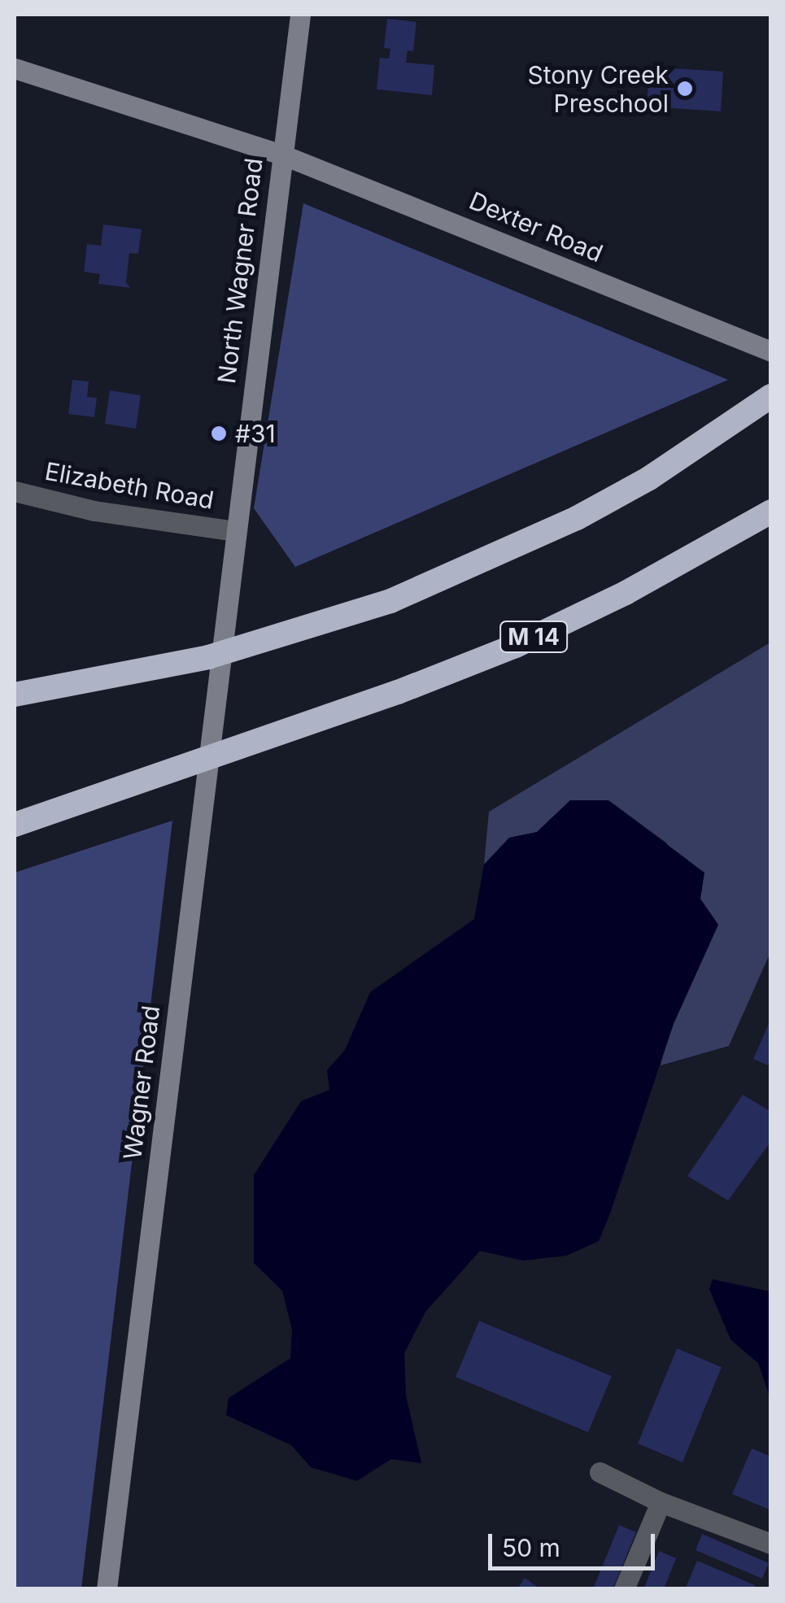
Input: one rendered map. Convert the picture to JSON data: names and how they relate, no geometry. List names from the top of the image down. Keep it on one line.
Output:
{"streets":{"highway":["M 14"],"main road":["Dexter Road","North Wagner Road","Wagner Road"],"street":["Elizabeth Road"]},"crossings":[["Dexter Road","North Wagner Road"],["North Wagner Road","Elizabeth Road"],["North Wagner Road","Wagner Road"]],"places":["Stony Creek Preschool","#31"],"scale_bar":"50 m"}
